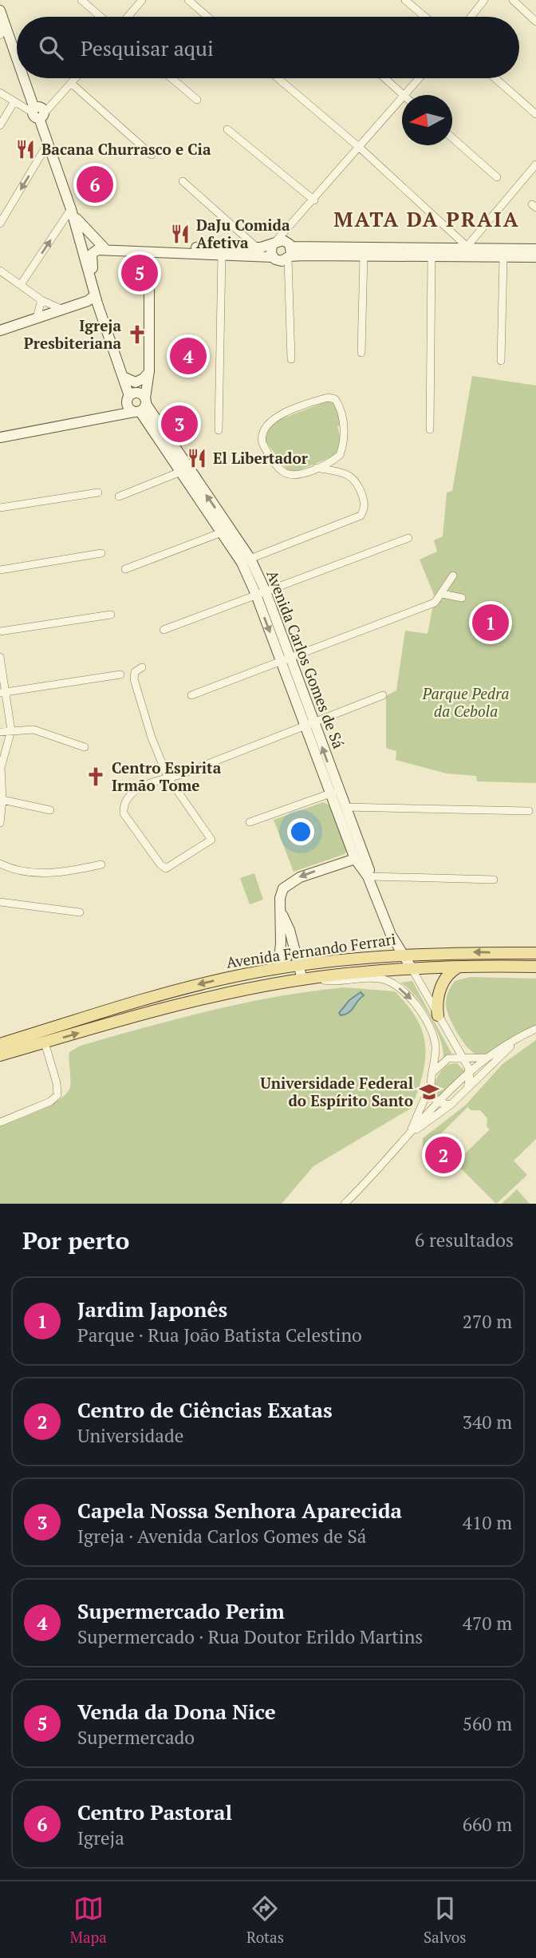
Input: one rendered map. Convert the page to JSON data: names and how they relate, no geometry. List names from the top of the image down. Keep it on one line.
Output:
{"streets":{"main road":["Avenida Fernando Ferrari"],"street":["Avenida Carlos Gomes de Sá"]},"crossings":[["Avenida Carlos Gomes de Sá","Avenida Fernando Ferrari"]],"districts":["MATA DA PRAIA"],"parks":["Parque Pedra da Cebola"],"places":{"restaurant":["Bacana Churrasco e Cia","DaJu Comida Afetiva","El Libertador"],"church":["Igreja Presbiteriana","Centro Espirita Irmão Tome"],"school or university":["Universidade Federal do Espírito Santo"]},"north":"left","page":{"search":"Pesquisar aqui","pins":["6","5","4","3","1","2"],"heading":["Por perto","6 resultados"],"list":[{"mark":"1","name":"Jardim Japonês","note":"Parque · Rua João Batista Celestino","value":"270 m"},{"mark":"2","name":"Centro de Ciências Exatas","note":"Universidade","value":"340 m"},{"mark":"3","name":"Capela Nossa Senhora Aparecida","note":"Igreja · Avenida Carlos Gomes de Sá","value":"410 m"},{"mark":"4","name":"Supermercado Perim","note":"Supermercado · Rua Doutor Erildo Martins","value":"470 m"},{"mark":"5","name":"Venda da Dona Nice","note":"Supermercado","value":"560 m"},{"mark":"6","name":"Centro Pastoral","note":"Igreja","value":"660 m"}],"nav":["Mapa","Rotas","Salvos"]}}
